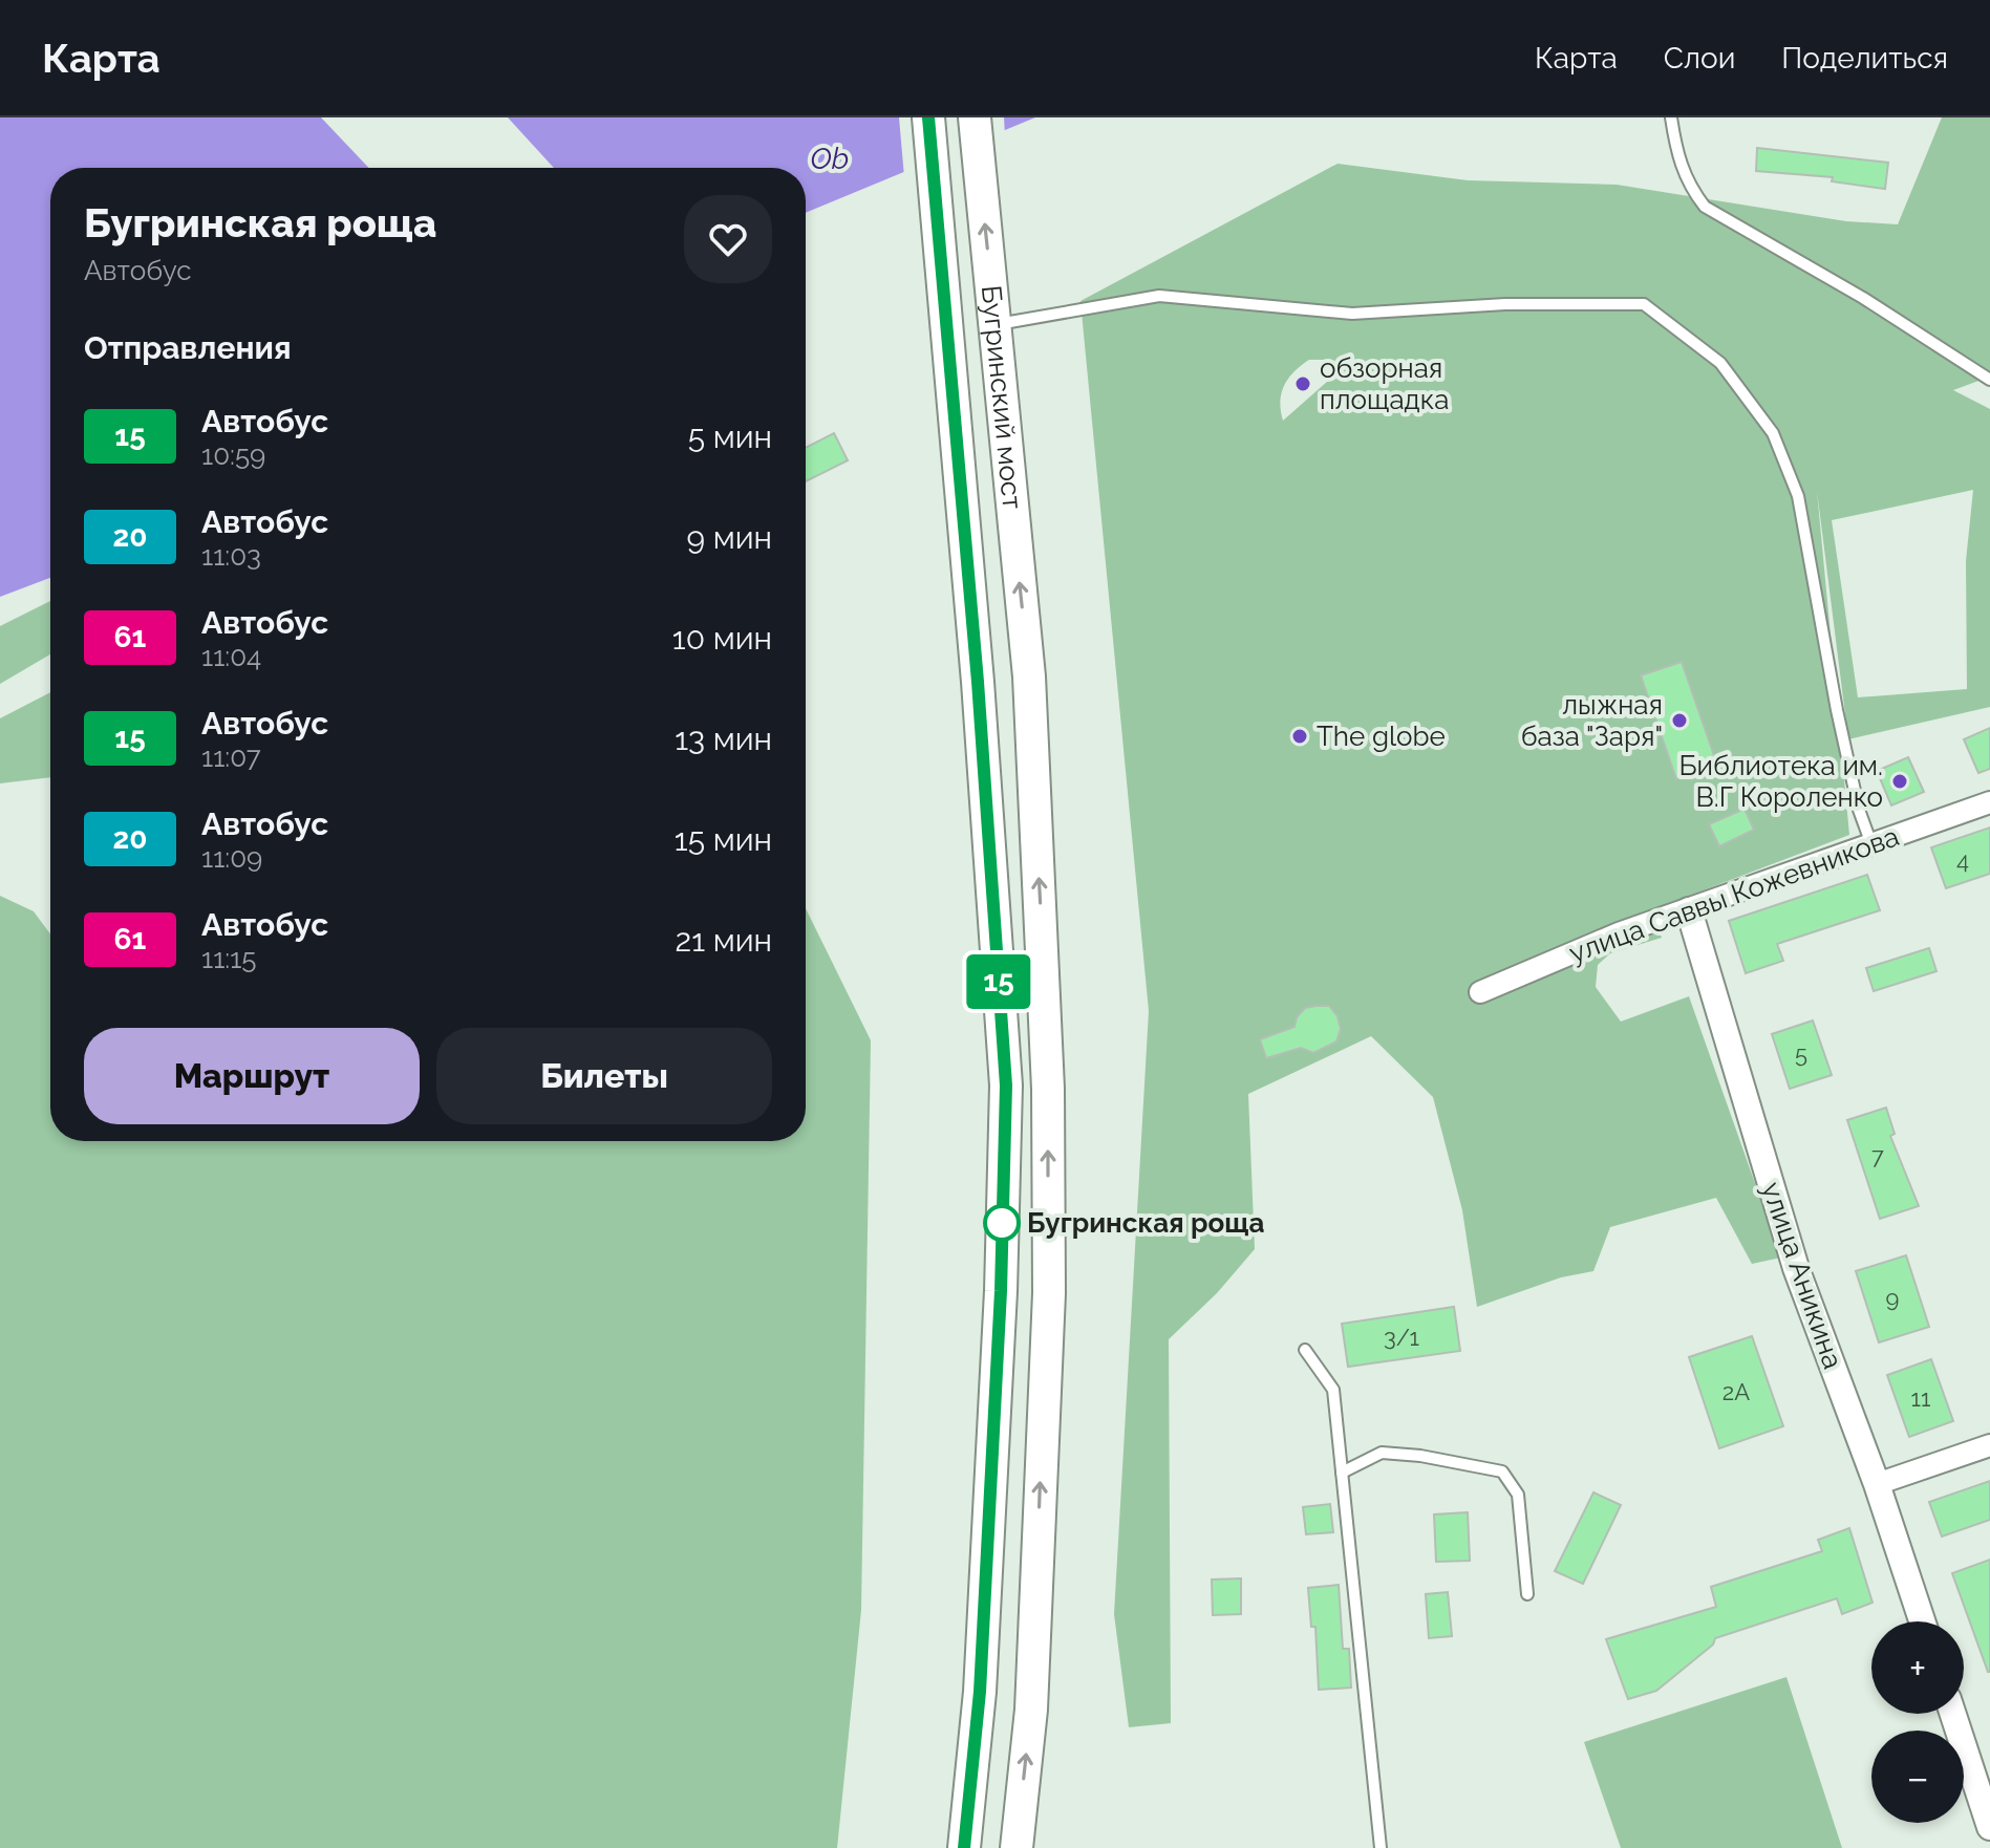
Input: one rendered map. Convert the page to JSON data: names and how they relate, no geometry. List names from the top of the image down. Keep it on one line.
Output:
{"streets":{"main road":["Бугринский мост"],"street":["улица Саввы Кожевникова","улица Аникина"]},"crossings":[["улица Саввы Кожевникова","улица Аникина"]],"water":["Ob"],"places":["обзорная площадка","лыжная база \"Заря\"","The globe","Библиотека им. В.Г Короленко","Бугринская роща"],"lines":["bus line 15"],"house_numbers":["4","5","7","9","3/1","2А","11"],"page":{"header":"Карта","nav":["Карта","Слои","Поделиться"],"on_map":"15","heading":[["Бугринская роща","Автобус"],"Отправления"],"list":[{"mark":"15","name":"Автобус","note":"10:59","value":"5 мин"},{"mark":"20","name":"Автобус","note":"11:03","value":"9 мин"},{"mark":"61","name":"Автобус","note":"11:04","value":"10 мин"},{"mark":"15","name":"Автобус","note":"11:07","value":"13 мин"},{"mark":"20","name":"Автобус","note":"11:09","value":"15 мин"},{"mark":"61","name":"Автобус","note":"11:15","value":"21 мин"}],"buttons":["Маршрут","Билеты"],"map_buttons":["+","−"]}}
